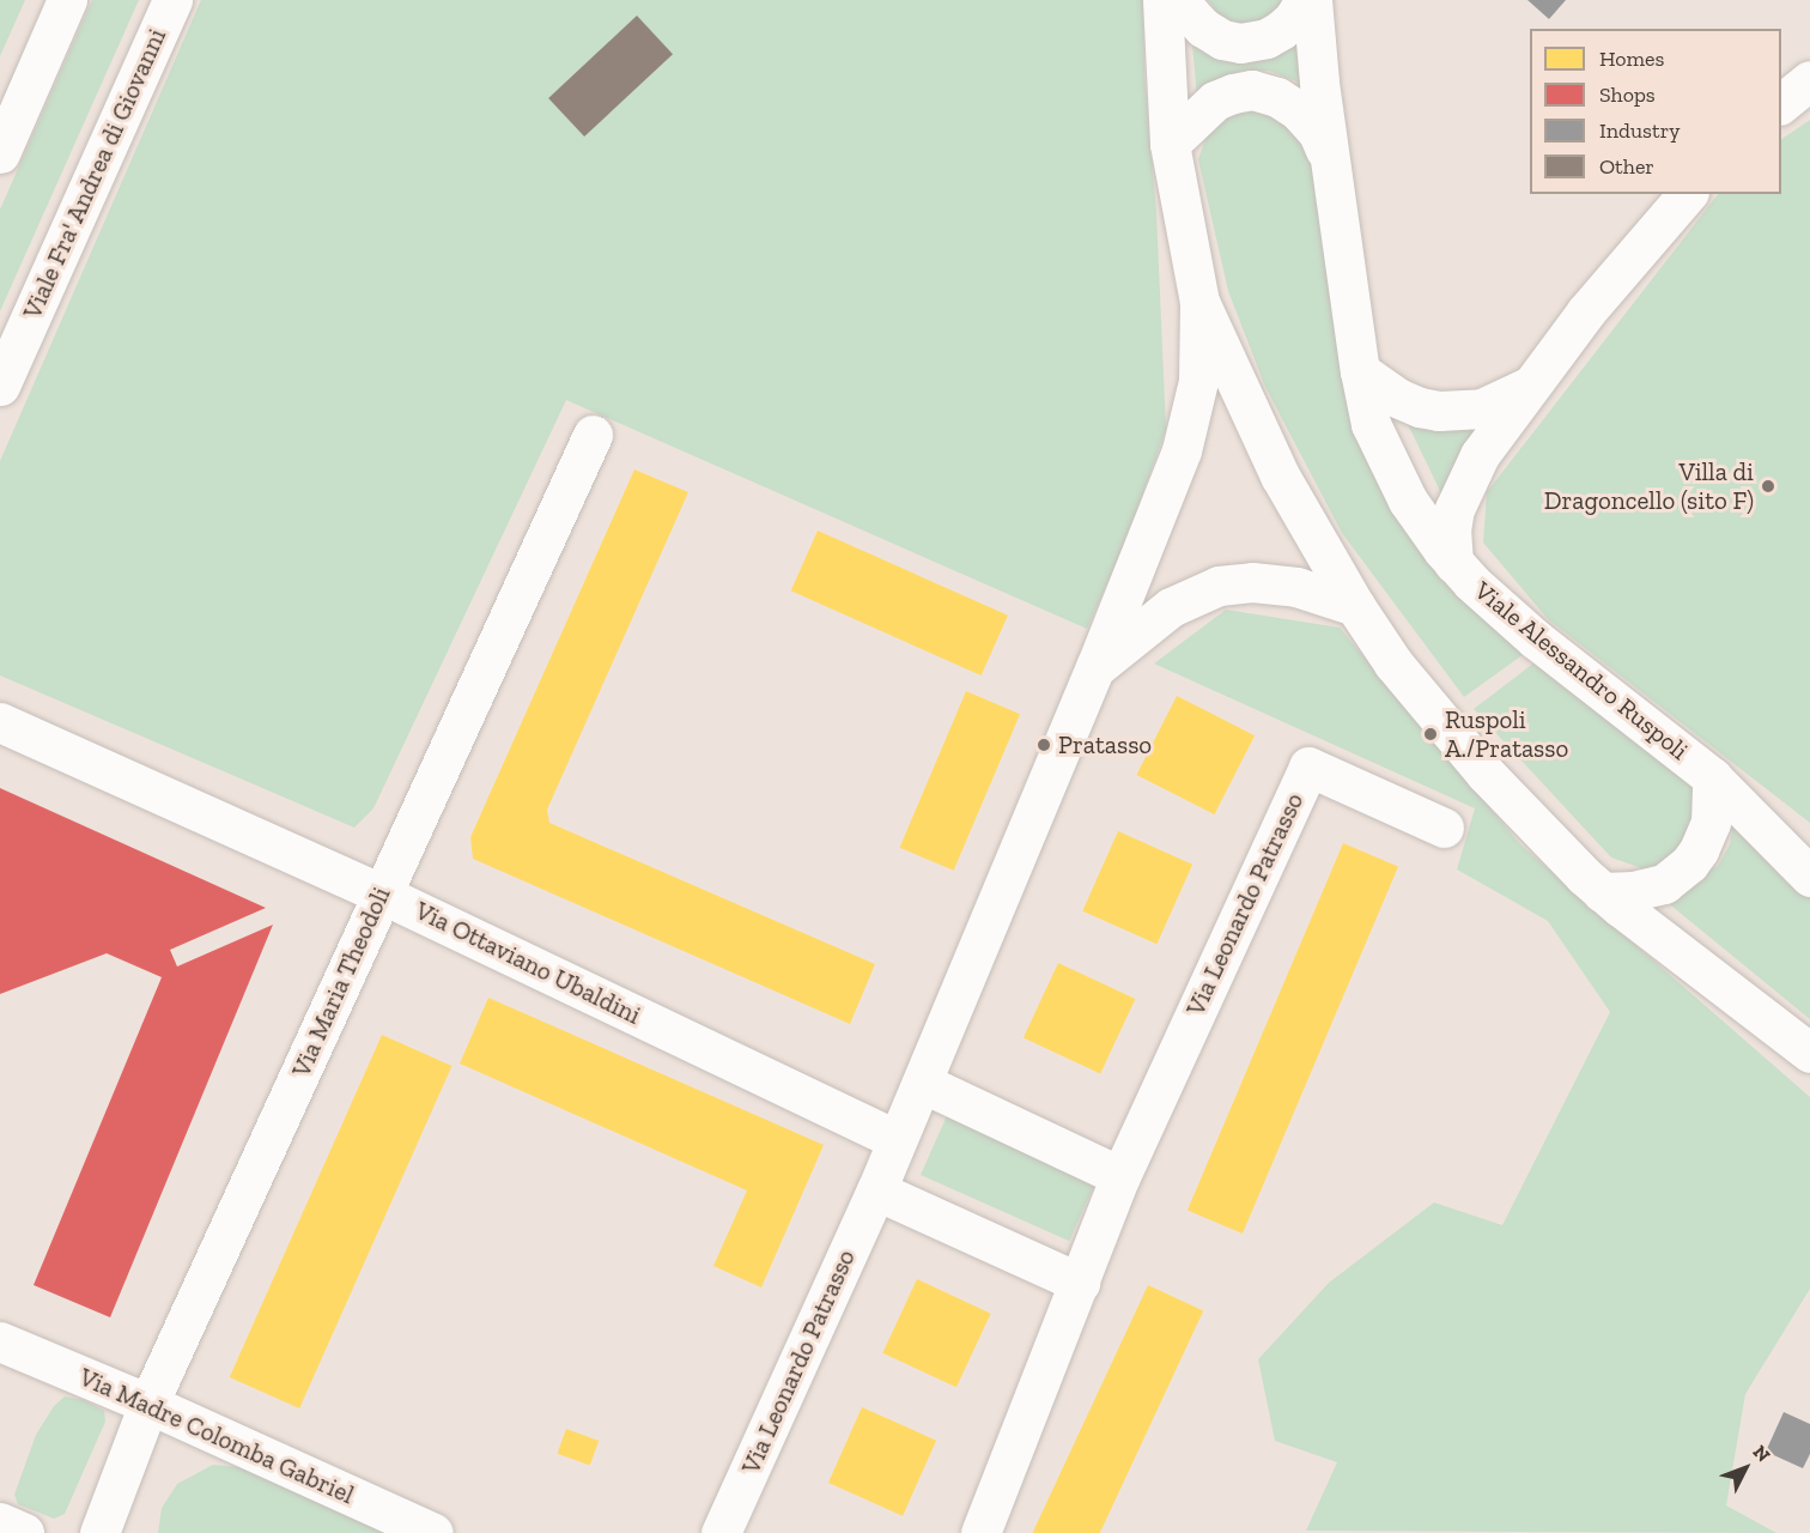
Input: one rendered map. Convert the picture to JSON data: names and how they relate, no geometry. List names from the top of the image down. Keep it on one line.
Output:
{"streets":{"street":["Viale Fra' Andrea di Giovanni","Viale Alessandro Ruspoli","Via Leonardo Patrasso","Via Ottaviano Ubaldini","Via Maria Theodoli","Via Madre Colomba Gabriel"]},"crossings":[["Via Leonardo Patrasso","Via Ottaviano Ubaldini"],["Via Ottaviano Ubaldini","Via Maria Theodoli"],["Via Maria Theodoli","Via Madre Colomba Gabriel"]],"places":["Villa di Dragoncello (sito F)","Ruspoli A./Pratasso","Pratasso"],"legend":["Homes","Shops","Industry","Other"],"north":"top right"}
